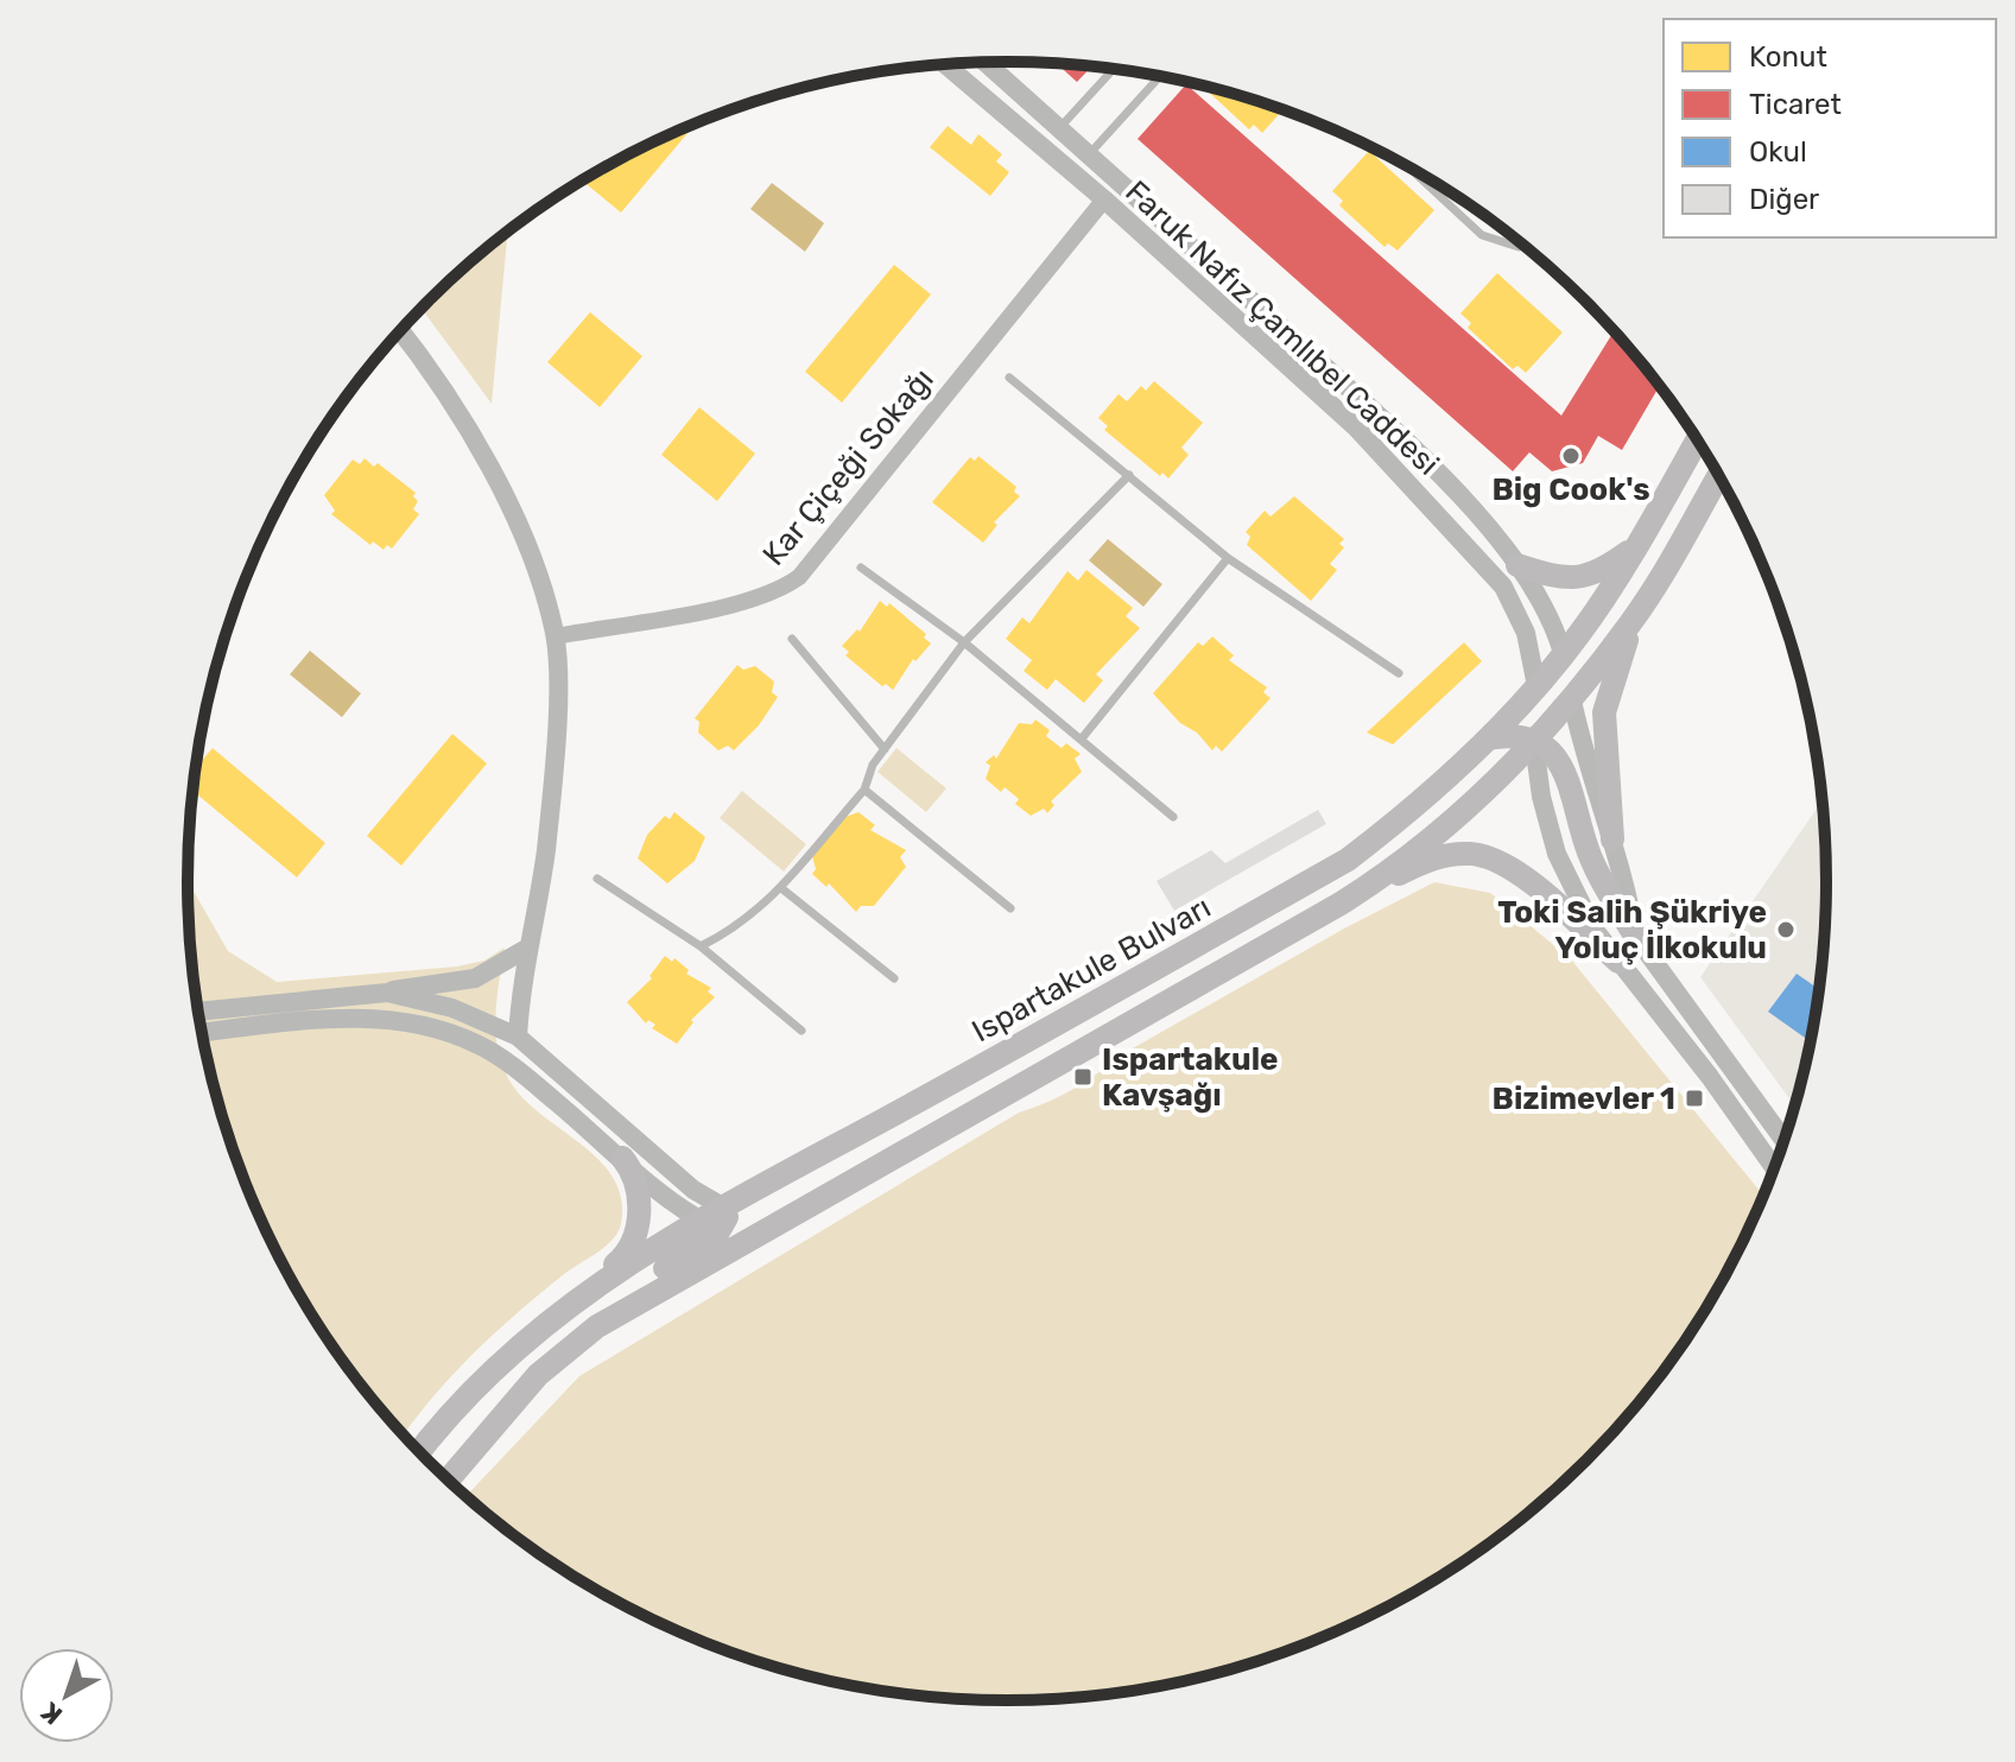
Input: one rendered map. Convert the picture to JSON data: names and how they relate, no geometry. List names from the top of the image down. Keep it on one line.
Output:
{"streets":{"main road":["Ispartakule Bulvarı"],"street":["Faruk Nafız Çamlıbel Caddesi","Kar Çiçeği Sokağı"]},"crossings":[["Faruk Nafız Çamlıbel Caddesi","Kar Çiçeği Sokağı"],["Faruk Nafız Çamlıbel Caddesi","Ispartakule Bulvarı"]],"places":{"other":["Big Cook's","Toki Salih Şükriye Yoluç İlkokulu"],"transit":["Ispartakule Kavşağı","Bizimevler 1"]},"legend":["Konut","Ticaret","Okul","Diğer"],"north":"bottom left"}
